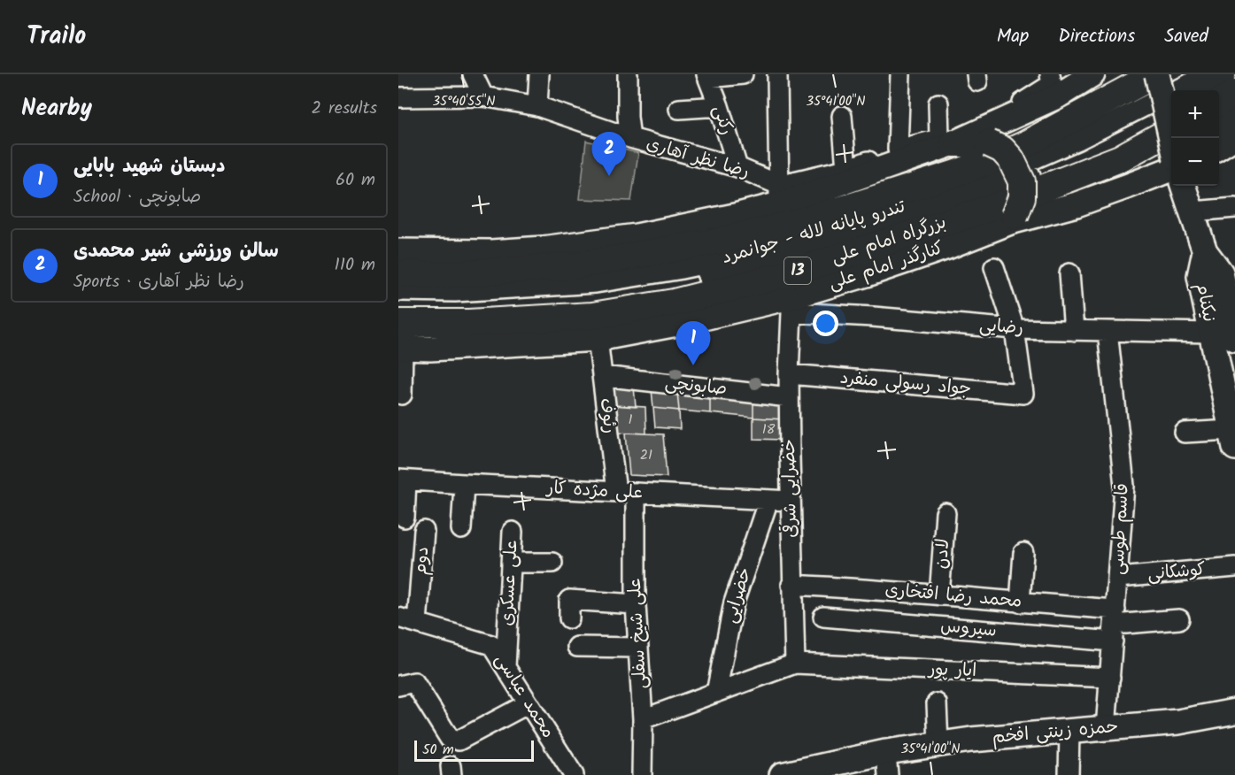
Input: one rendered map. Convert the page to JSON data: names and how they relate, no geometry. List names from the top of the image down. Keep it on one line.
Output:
{"streets":{"highway":["بزرگراه امام علی","13"],"main road":["کنارگذر امام علی","نیکنام","حمزه زینتی افخم"],"street":["رکنی","رضا نظر آهاری","تندرو پایانه لاله - جوانمرد","رضایی","جواد رسولی منفرد","صابونچی","رئوف","خضرایی شرقی","علی مژده کار","قاسم طوسی","لادن","دوم","کوشکانی","علی عسکری","خضرایی","محمد رضا افتخاری","سیروس","علی شیخ سفلی","ایار پور","محمد عباسی"]},"crossings":[["رکنی","رضا نظر آهاری"],["بزرگراه امام علی","کنارگذر امام علی"],["کنارگذر امام علی","رضایی"],["کنارگذر امام علی","رئوف"],["کنارگذر امام علی","خضرایی شرقی"],["نیکنام","رضایی"],["رضایی","جواد رسولی منفرد"],["رضایی","خضرایی شرقی"],["رضایی","قاسم طوسی"],["جواد رسولی منفرد","خضرایی شرقی"],["صابونچی","رئوف"],["صابونچی","خضرایی شرقی"],["رئوف","علی مژده کار"],["خضرایی شرقی","علی مژده کار"],["خضرایی شرقی","محمد رضا افتخاری"],["خضرایی شرقی","ایار پور"],["علی مژده کار","خضرایی"],["علی مژده کار","علی شیخ سفلی"],["قاسم طوسی","کوشکانی"],["قاسم طوسی","محمد رضا افتخاری"],["قاسم طوسی","سیروس"],["قاسم طوسی","ایار پور"],["قاسم طوسی","حمزه زینتی افخم"],["لادن","محمد رضا افتخاری"],["دوم","محمد عباسی"],["علی عسکری","محمد عباسی"],["محمد رضا افتخاری","سیروس"]],"house_numbers":["1","18","21"],"scale_bar":"50 m","page":{"header":"Trailo","nav":["Map","Directions","Saved"],"heading":["Nearby","2 results"],"map_buttons":["+","−"],"pins":["2","1"],"list":[{"mark":"1","name":"دبستان شهید بابایی","note":"School · صابونچی","value":"60 m"},{"mark":"2","name":"سالن ورزشی شیر محمدی","note":"Sports · رضا نظر آهاری","value":"110 m"}],"scale":"50 m"},"coordinates":["35°40'55\"N","35°41'00\"N"]}
